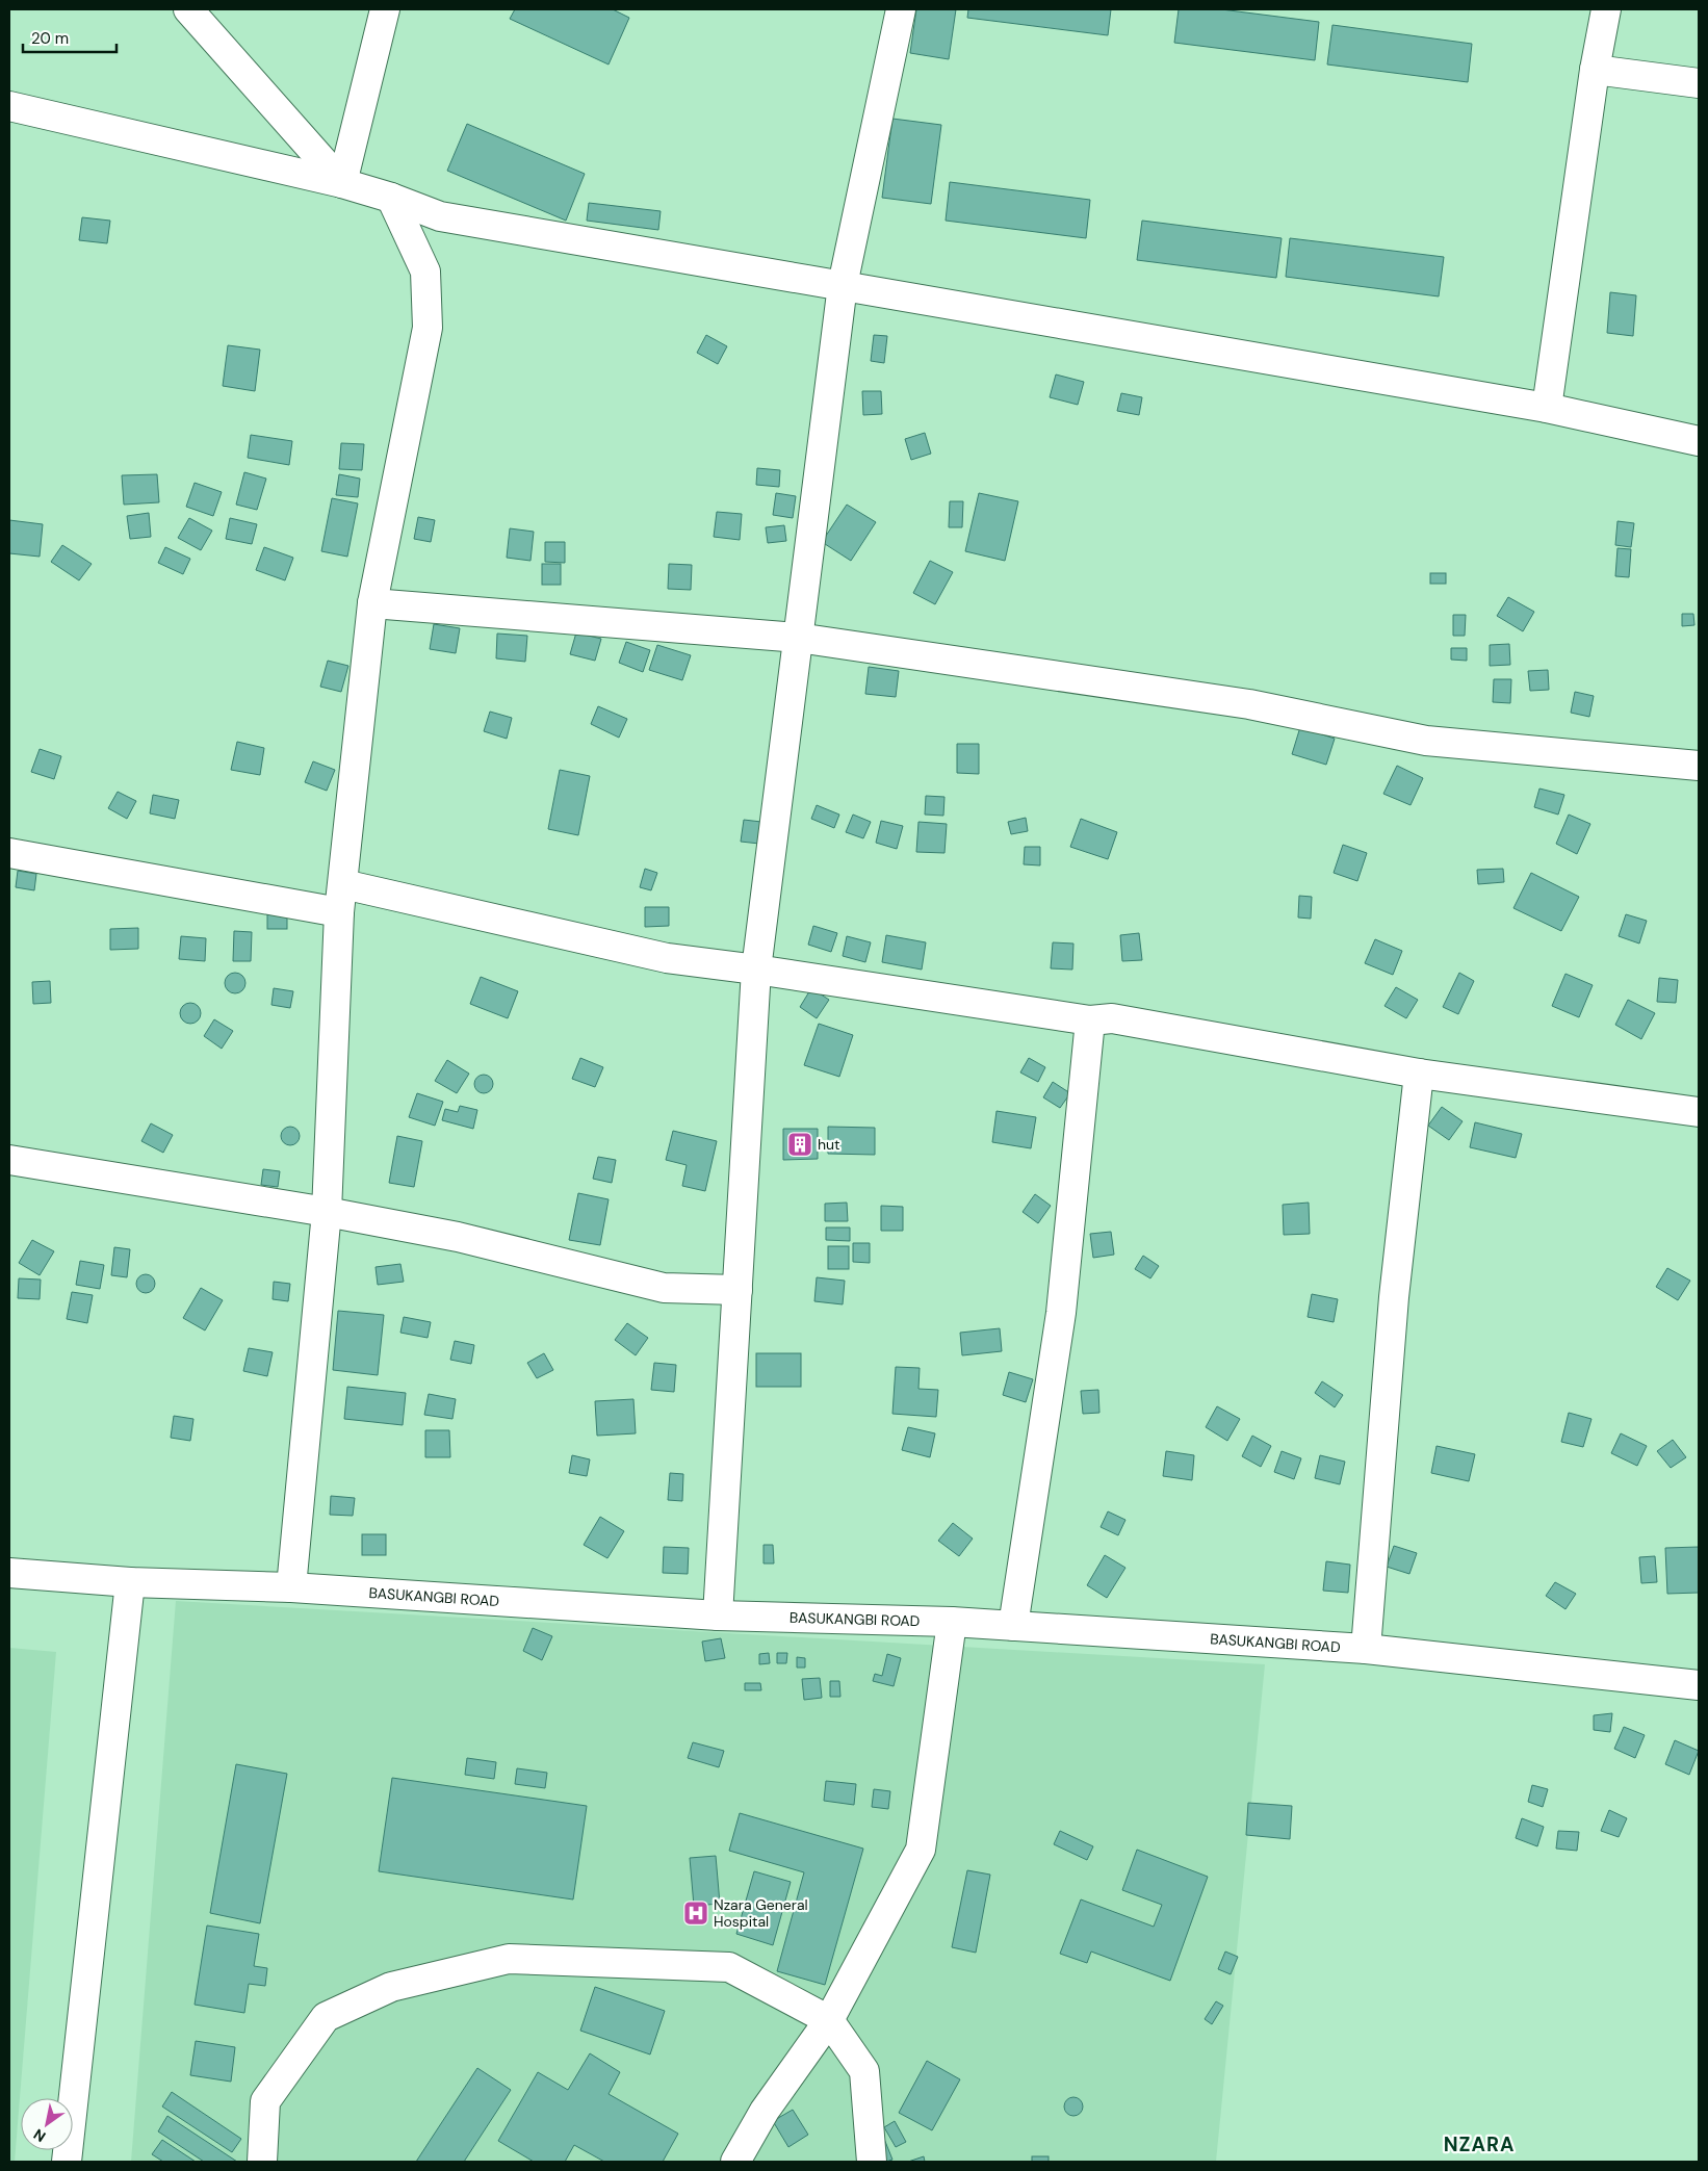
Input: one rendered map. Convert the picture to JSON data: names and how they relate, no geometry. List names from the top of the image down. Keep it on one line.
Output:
{"streets":{"street":["BASUKANGBI ROAD"]},"districts":["NZARA"],"places":{"building":["hut"],"hospital":["Nzara General Hospital"]},"scale_bar":"20 m","north":"bottom left"}
